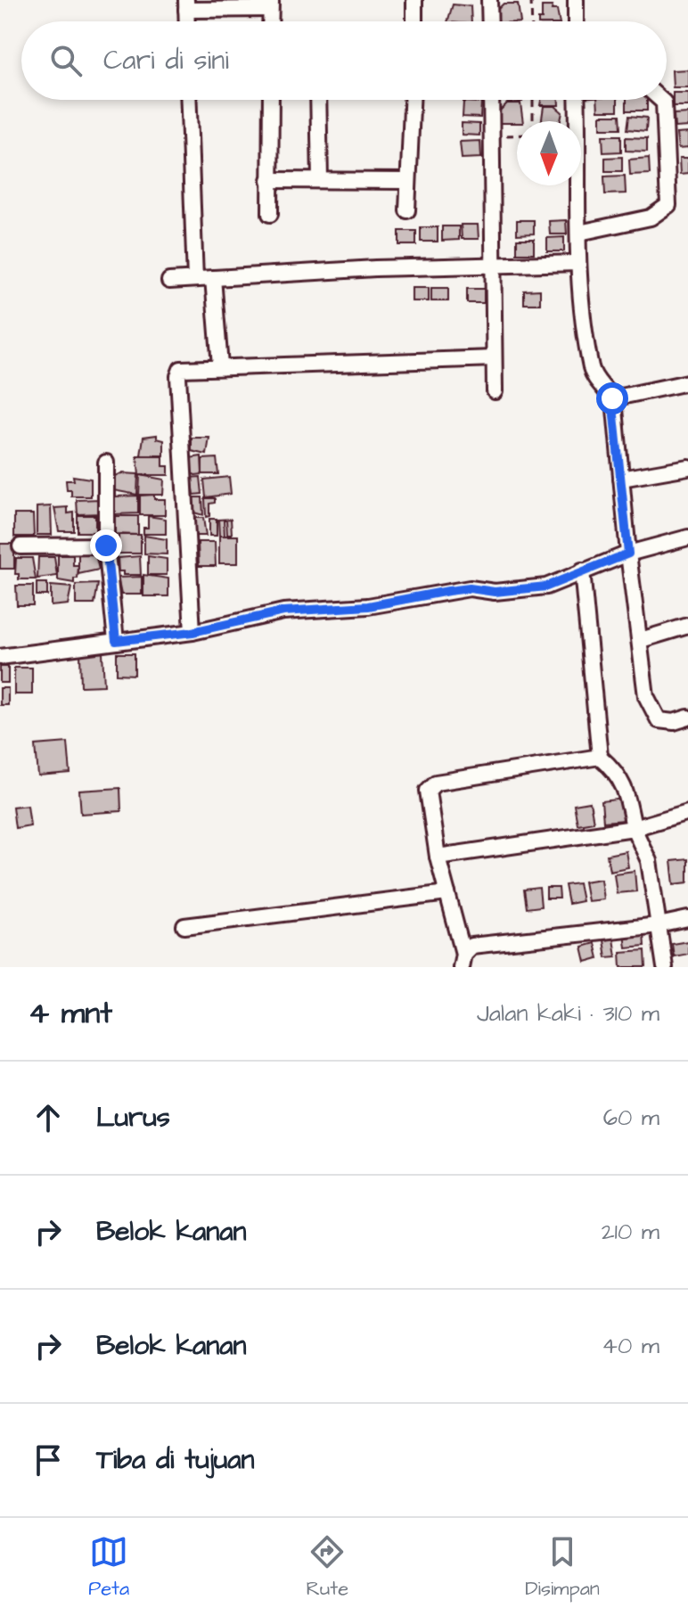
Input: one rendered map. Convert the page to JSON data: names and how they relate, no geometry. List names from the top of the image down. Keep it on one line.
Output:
{"north":"bottom","page":{"search":"Cari di sini","heading":["4 mnt","Jalan kaki · 310 m"],"list":[["Lurus","60 m"],["Belok kanan","210 m"],["Belok kanan","40 m"],"Tiba di tujuan"],"nav":["Peta","Rute","Disimpan"]}}
